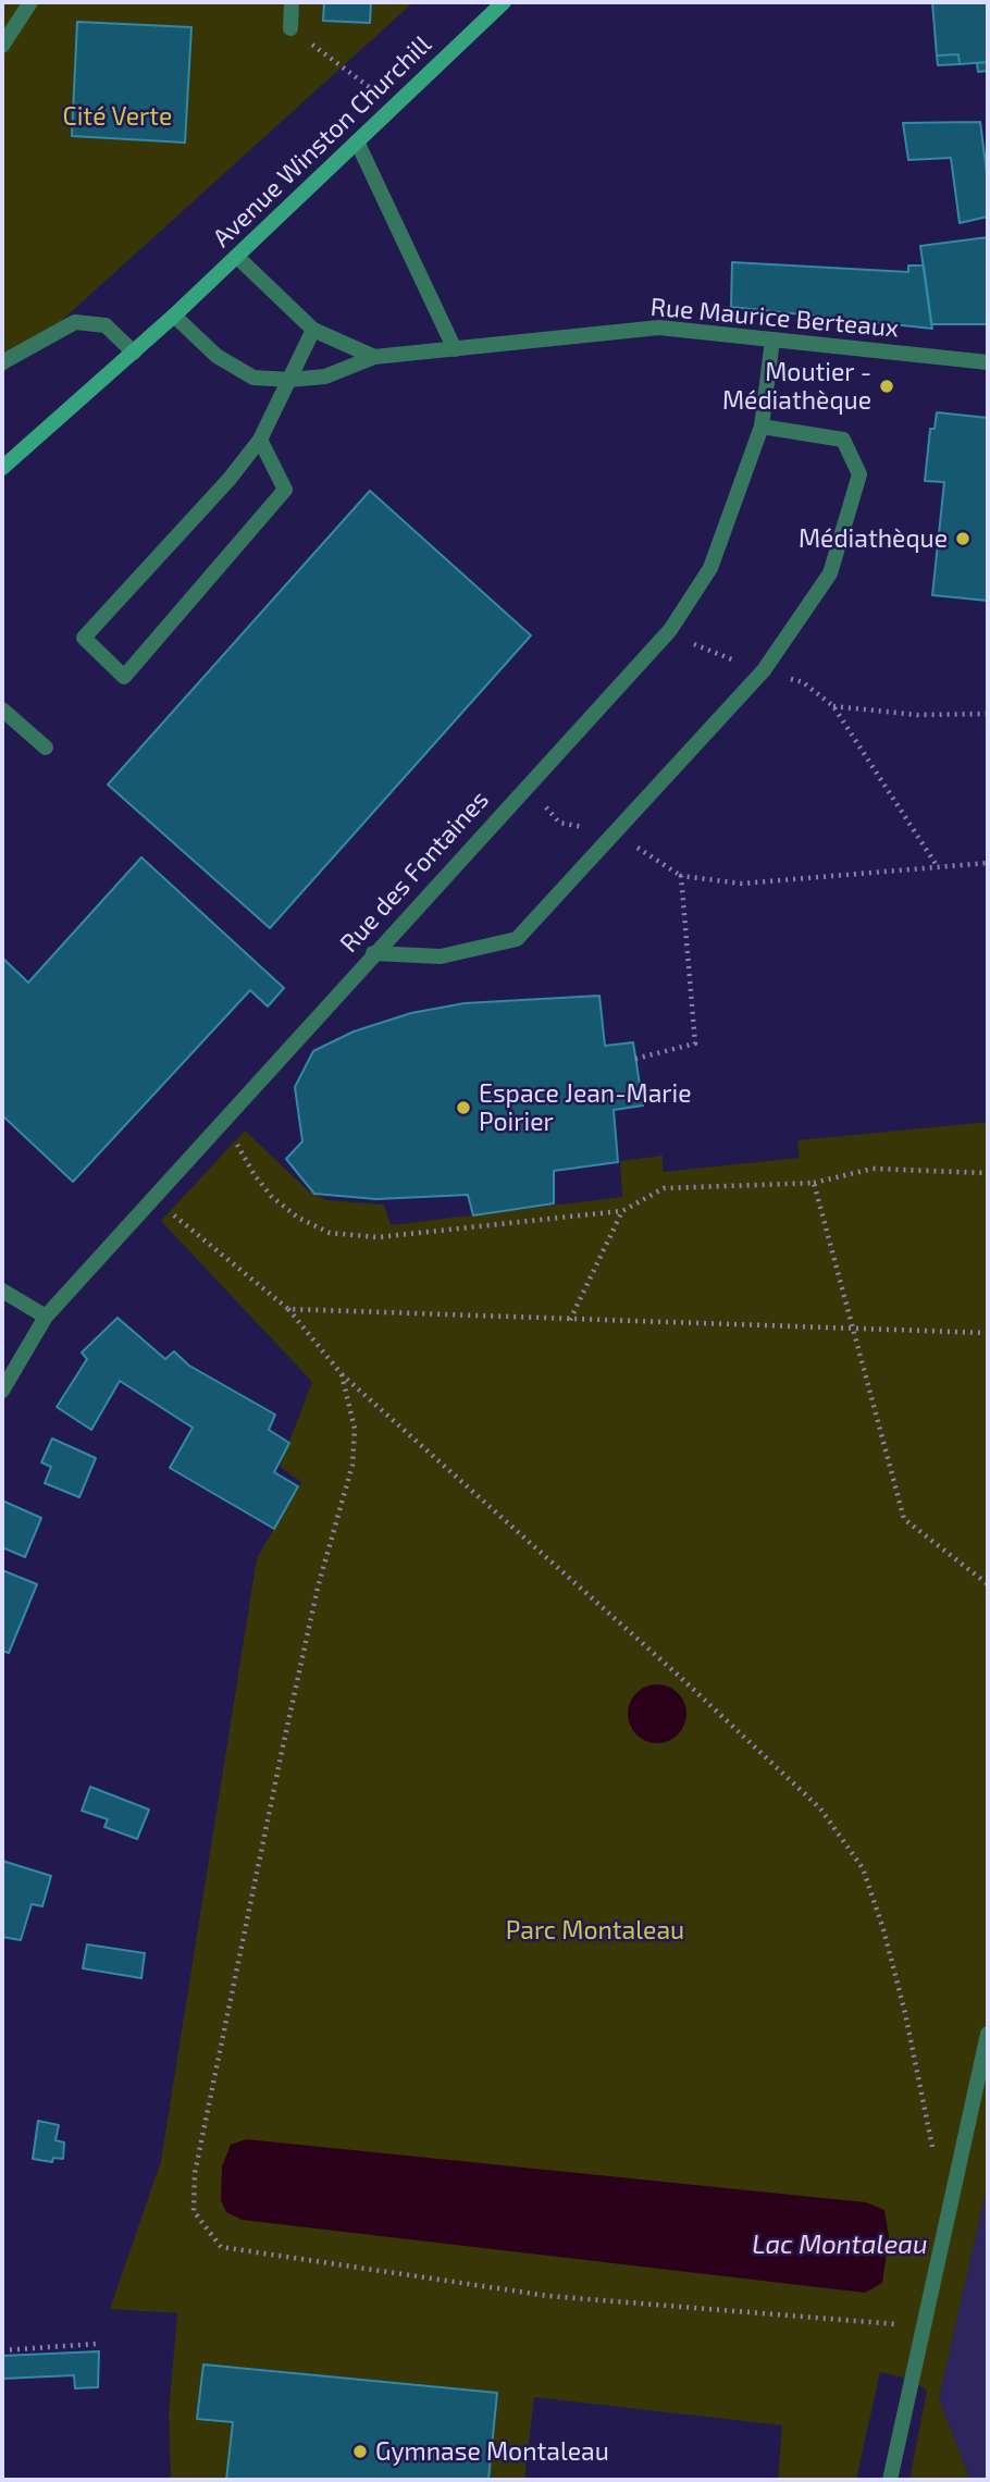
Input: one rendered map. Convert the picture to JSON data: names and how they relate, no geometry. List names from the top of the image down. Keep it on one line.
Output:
{"streets":{"street":["Avenue Winston Churchill","Rue Maurice Berteaux","Rue des Fontaines"]},"crossings":[["Avenue Winston Churchill","Rue Maurice Berteaux"],["Rue Maurice Berteaux","Rue des Fontaines"]],"water":["Lac Montaleau"],"parks":["Cité Verte","Parc Montaleau"],"places":["Moutier - Médiathèque","Médiathèque","Espace Jean-Marie Poirier","Gymnase Montaleau"]}
